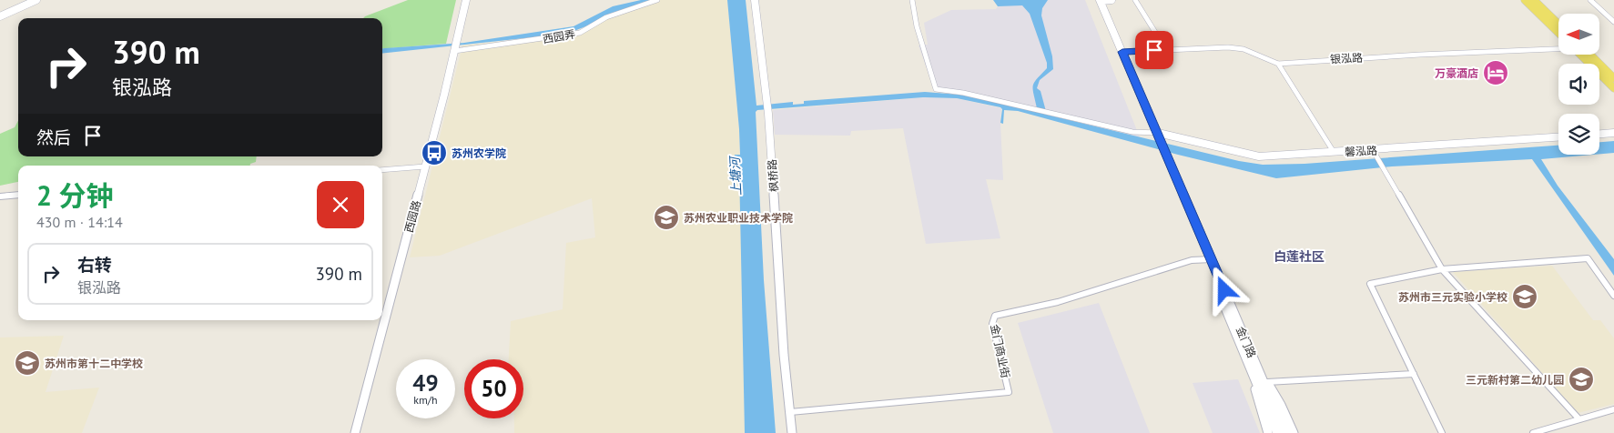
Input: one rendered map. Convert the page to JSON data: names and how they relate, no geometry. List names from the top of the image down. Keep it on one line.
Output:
{"streets":{"main road":["枫桥路","西园路","金门路"],"street":["西园弄","银泓路","馨泓路","金门商业街"]},"crossings":[["西园弄","西园路"],["银泓路","金门路"],["馨泓路","金门路"],["枫桥路","金门商业街"],["金门路","金门商业街"]],"districts":["白莲社区"],"water":["上塘河"],"places":{"hotel":["万豪酒店"],"bus stop":["苏州农学院"],"school or university":["苏州农业职业技术学院","苏州市三元实验小学校","苏州市第十二中学校","三元新村第二幼儿园"]},"north":"left","page":{"turn":["390 m","银泓路"],"then":"然后","heading":["2 分钟","430 m · 14:14"],"list":[{"name":"右转","note":"银泓路","value":"390 m"}],"speed":"49 km/h","limit":"50"}}
